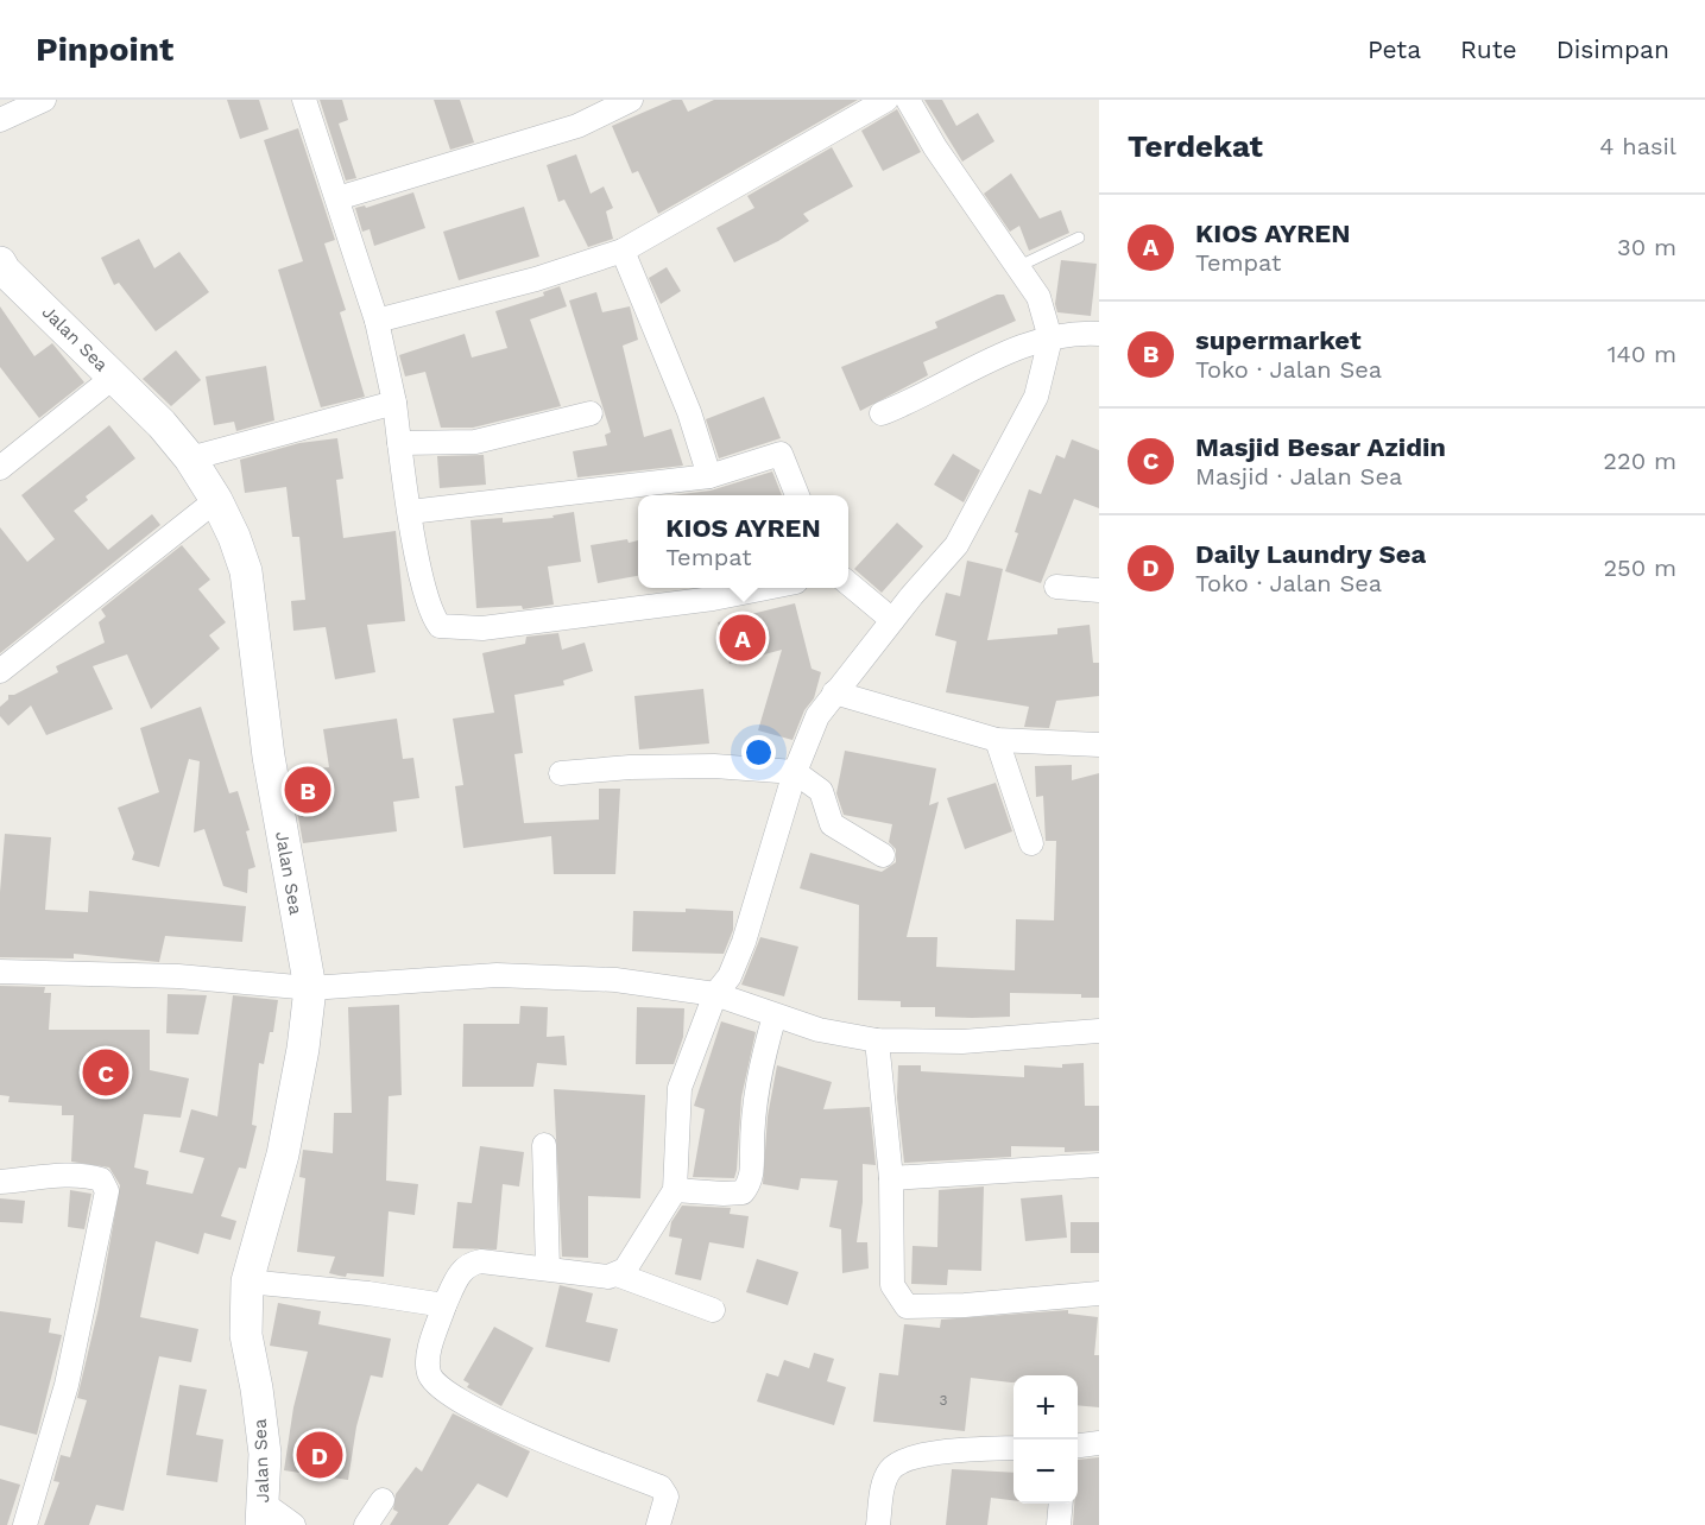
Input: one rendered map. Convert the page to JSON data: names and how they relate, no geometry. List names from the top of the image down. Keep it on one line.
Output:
{"streets":{"main road":["Jalan Sea"]},"house_numbers":["3"],"page":{"header":"Pinpoint","nav":["Peta","Rute","Disimpan"],"heading":["Terdekat","4 hasil"],"list":[{"mark":"A","name":"KIOS AYREN","note":"Tempat","value":"30 m"},{"mark":"B","name":"supermarket","note":"Toko · Jalan Sea","value":"140 m"},{"mark":"C","name":"Masjid Besar Azidin","note":"Masjid · Jalan Sea","value":"220 m"},{"mark":"D","name":"Daily Laundry Sea","note":"Toko · Jalan Sea","value":"250 m"}],"popup":["KIOS AYREN","Tempat"],"pins":["A","B","C","D"],"map_buttons":["+","−"]}}
